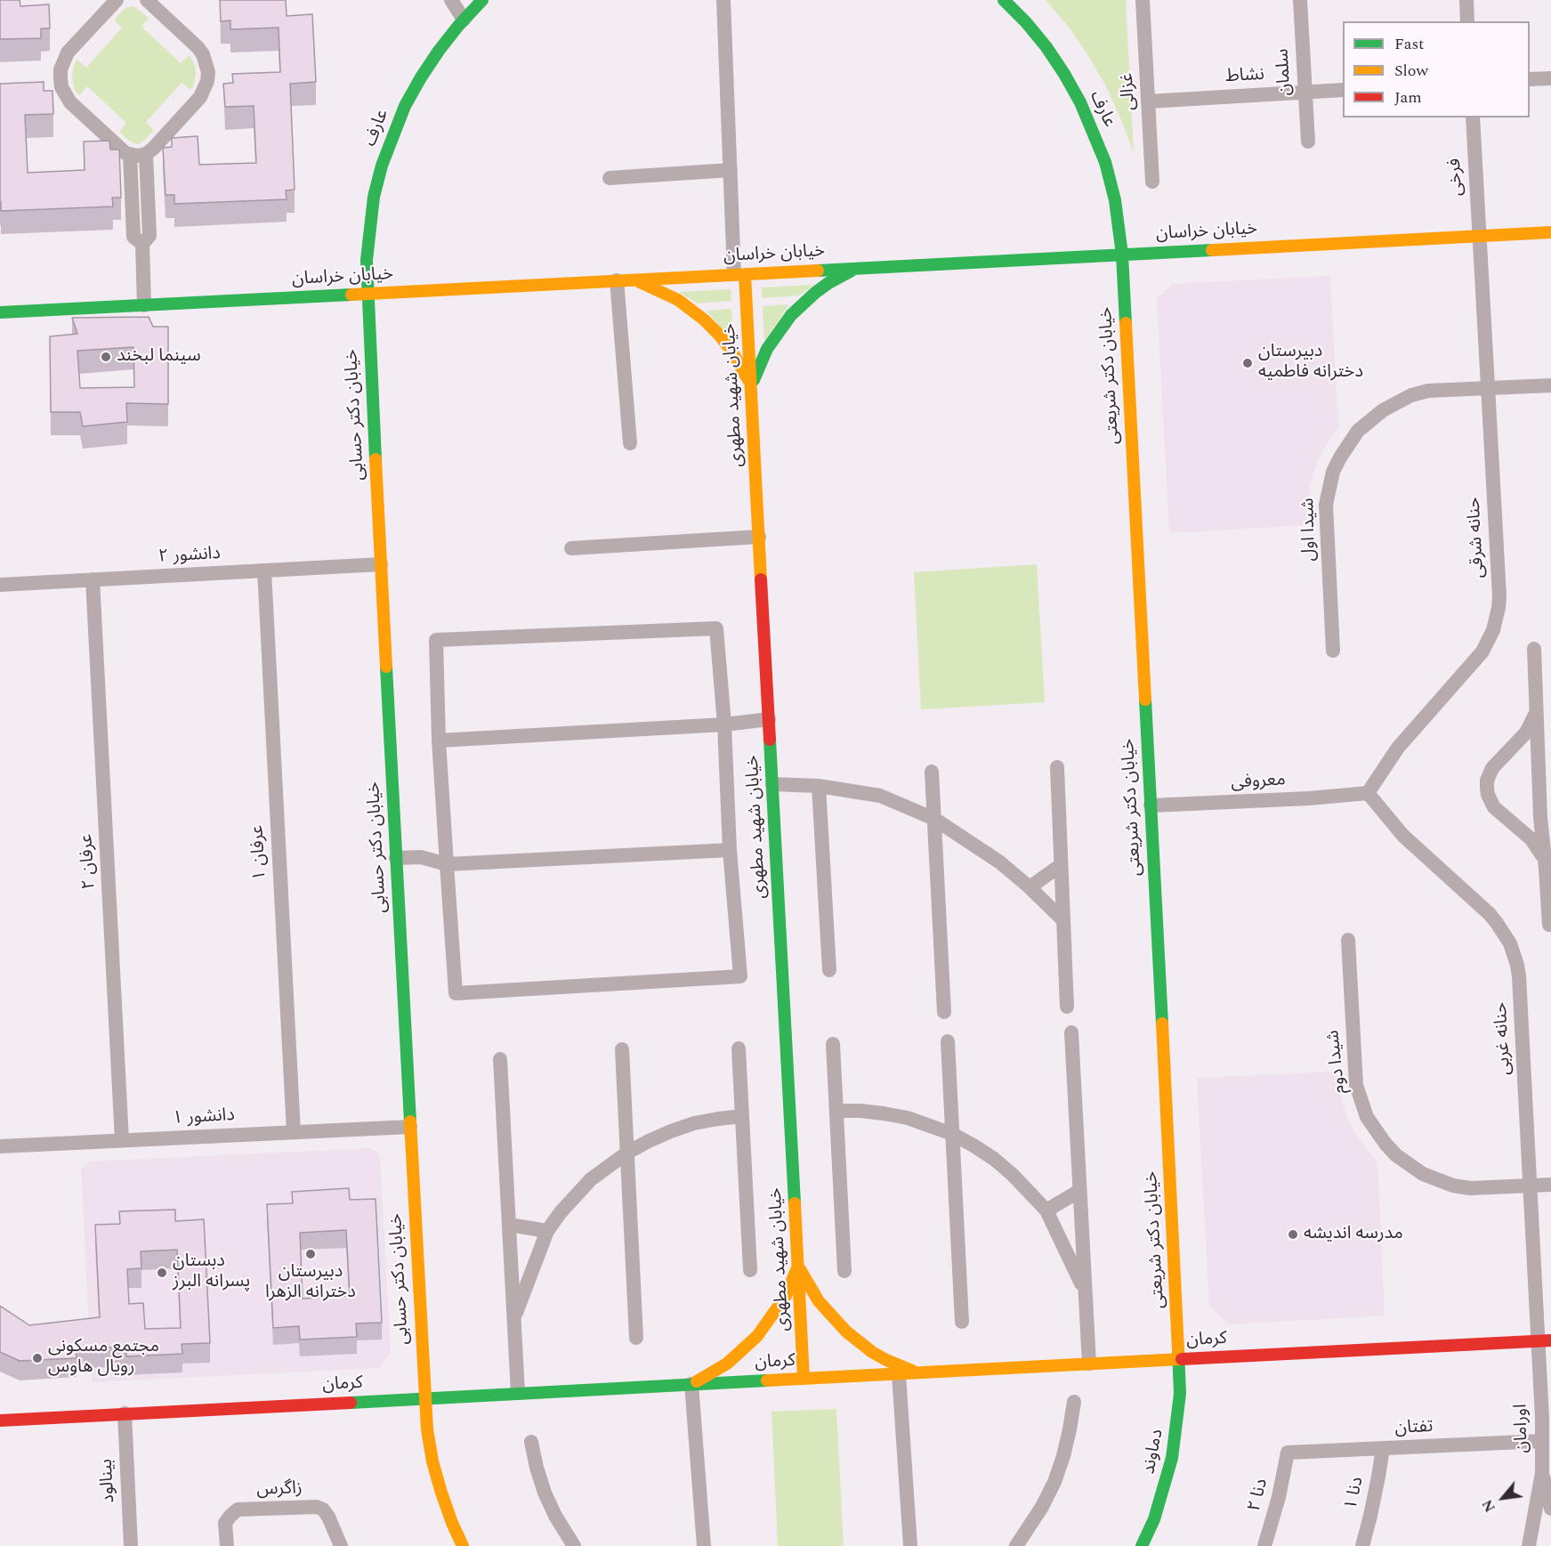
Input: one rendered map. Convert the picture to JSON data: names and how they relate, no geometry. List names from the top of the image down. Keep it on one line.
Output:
{"streets":{"street":["سلمان","نشاط","غزالی","عارف","فرخی","خیابان خراسان","خیابان دکتر شریعتی","خیابان شهید مطهری","خیابان دکتر حسابی","شیدا اول","حنانه شرقی","دانشور ۲","معروفی","عرفان ۱","عرفان ۲","حنانه غربی","شیدا دوم","دانشور ۱","کرمان","تفتان","اورامان","دماوند","بینالود","زاگرس","دنا ۱","دنا ۲"]},"crossings":[["سلمان","نشاط"],["نشاط","غزالی"],["عارف","خیابان خراسان"],["عارف","خیابان دکتر شریعتی"],["عارف","خیابان دکتر حسابی"],["فرخی","خیابان خراسان"],["فرخی","حنانه شرقی"],["خیابان خراسان","خیابان دکتر شریعتی"],["خیابان خراسان","خیابان شهید مطهری"],["خیابان خراسان","خیابان دکتر حسابی"],["خیابان خراسان","حنانه شرقی"],["خیابان دکتر شریعتی","معروفی"],["خیابان دکتر شریعتی","کرمان"],["خیابان دکتر شریعتی","دماوند"],["خیابان شهید مطهری","کرمان"],["خیابان دکتر حسابی","دانشور ۲"],["خیابان دکتر حسابی","دانشور ۱"],["خیابان دکتر حسابی","کرمان"],["شیدا اول","حنانه شرقی"],["حنانه شرقی","معروفی"],["حنانه شرقی","حنانه غربی"],["دانشور ۲","عرفان ۱"],["دانشور ۲","عرفان ۲"],["معروفی","حنانه غربی"],["عرفان ۱","دانشور ۱"],["عرفان ۲","دانشور ۱"],["حنانه غربی","شیدا دوم"],["حنانه غربی","کرمان"],["حنانه غربی","اورامان"],["کرمان","اورامان"],["کرمان","دماوند"],["کرمان","بینالود"],["تفتان","اورامان"],["تفتان","دنا ۱"],["تفتان","دنا ۲"]],"places":["سینما لبخند","دبیرستان دخترانه فاطمیه","مدرسه اندیشه","دبیرستان دخترانه الزهرا","دبستان پسرانه البرز","مجتمع مسکونی رویال هاوس"],"legend":["Fast","Slow","Jam"],"north":"bottom left"}
